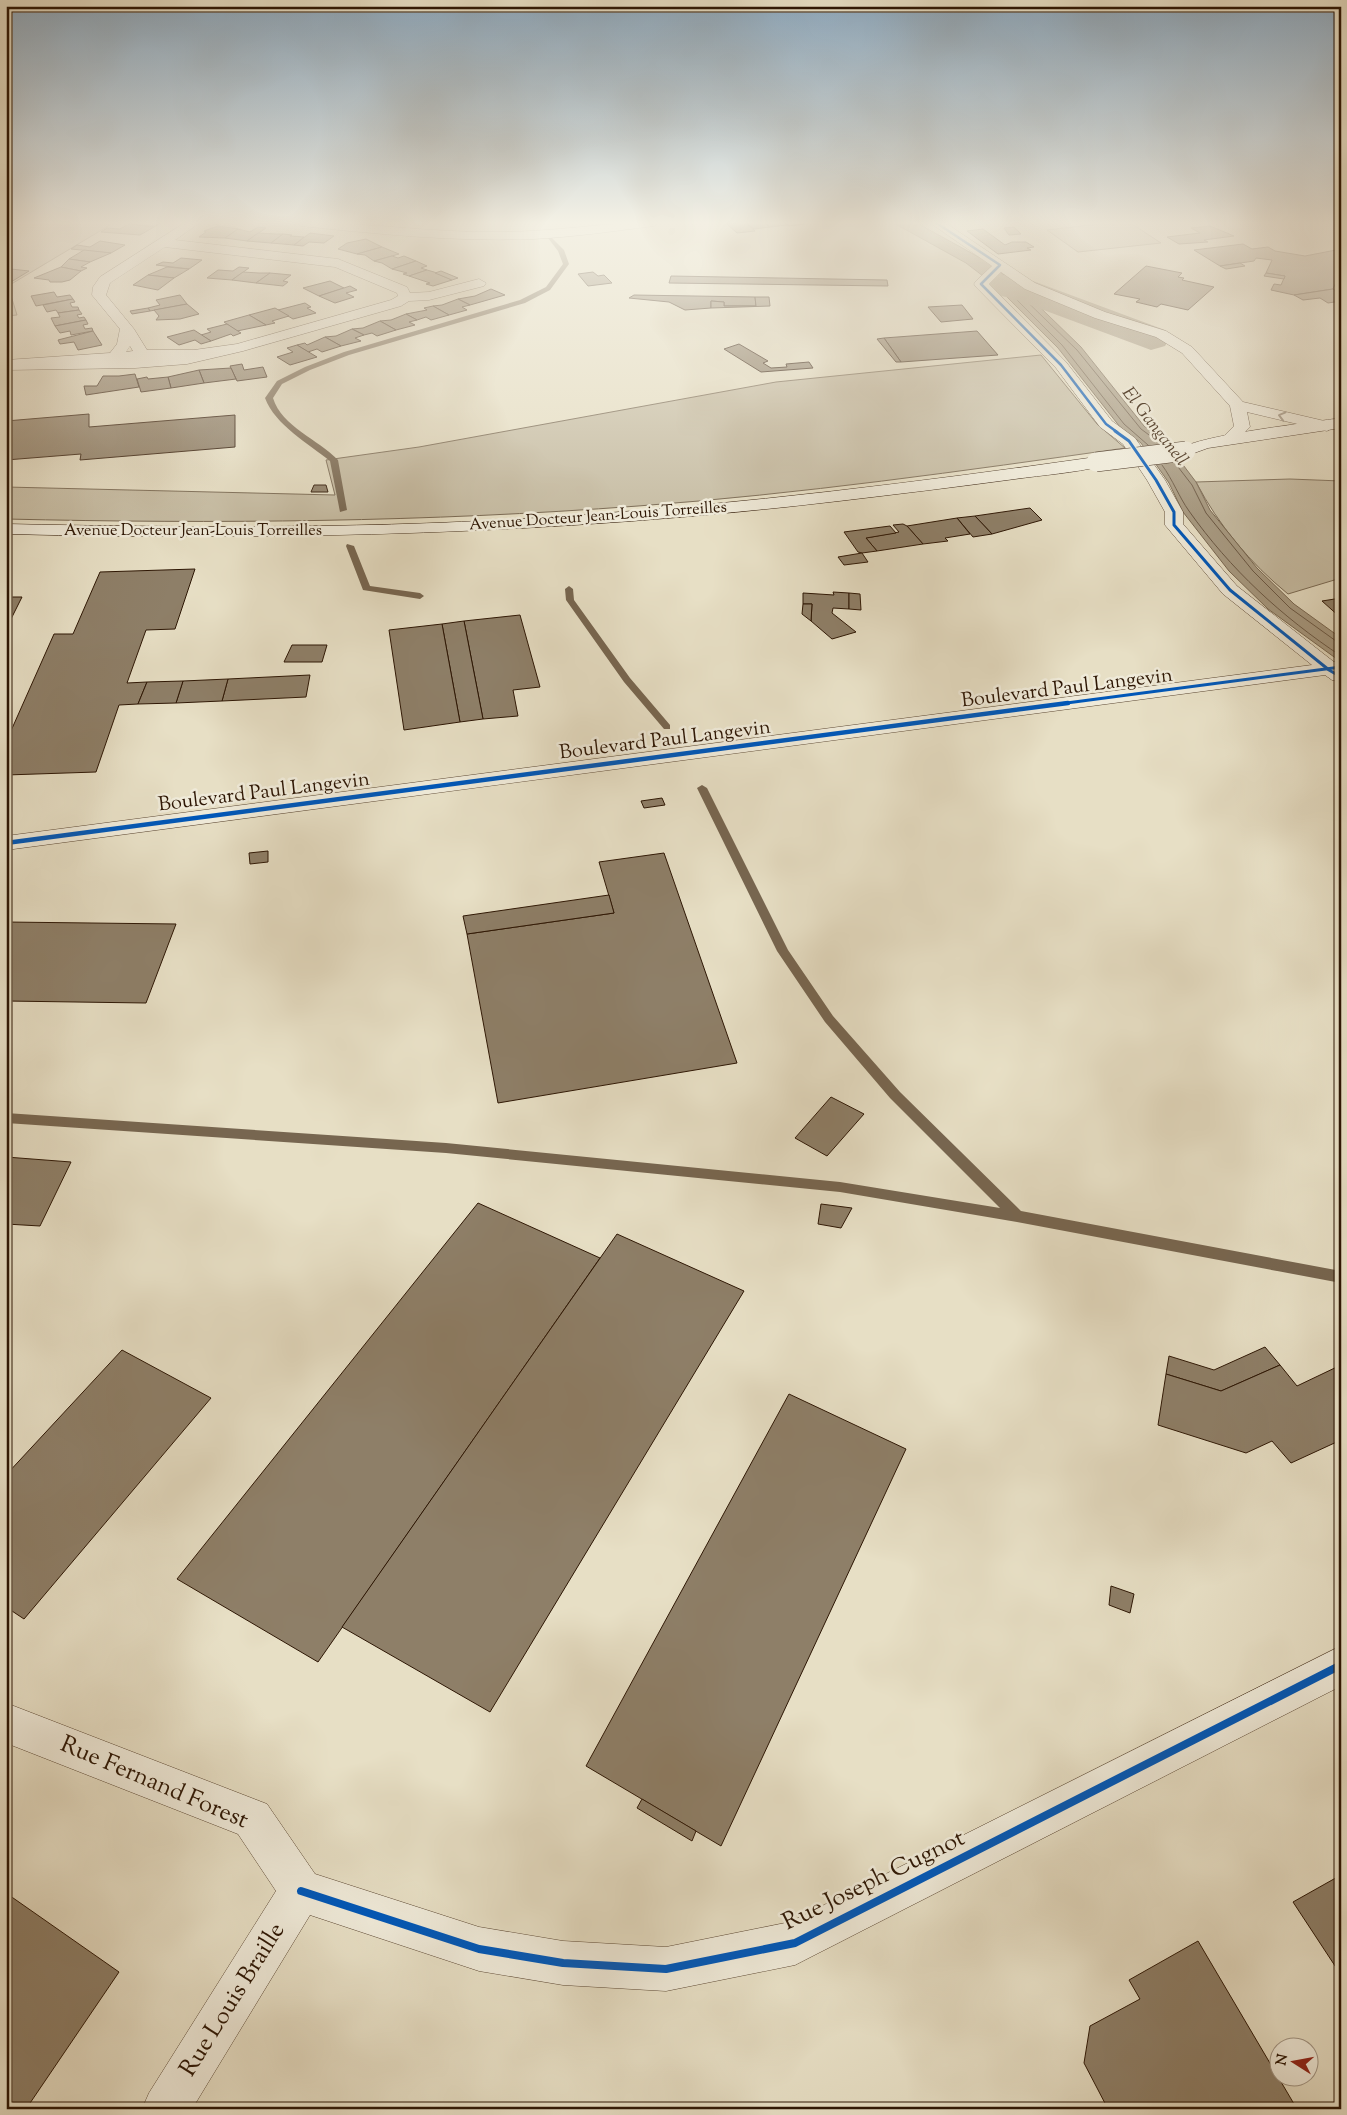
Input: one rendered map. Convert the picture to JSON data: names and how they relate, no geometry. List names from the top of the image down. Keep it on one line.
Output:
{"streets":{"street":["Avenue Docteur Jean-Louis Torreilles","Boulevard Paul Langevin","Rue Fernand Forest","Rue Joseph Cugnot","Rue Louis Braille"]},"crossings":[["Rue Fernand Forest","Rue Joseph Cugnot"],["Rue Fernand Forest","Rue Louis Braille"],["Rue Joseph Cugnot","Rue Louis Braille"]],"water":["El Ganganell"],"north":"left"}
